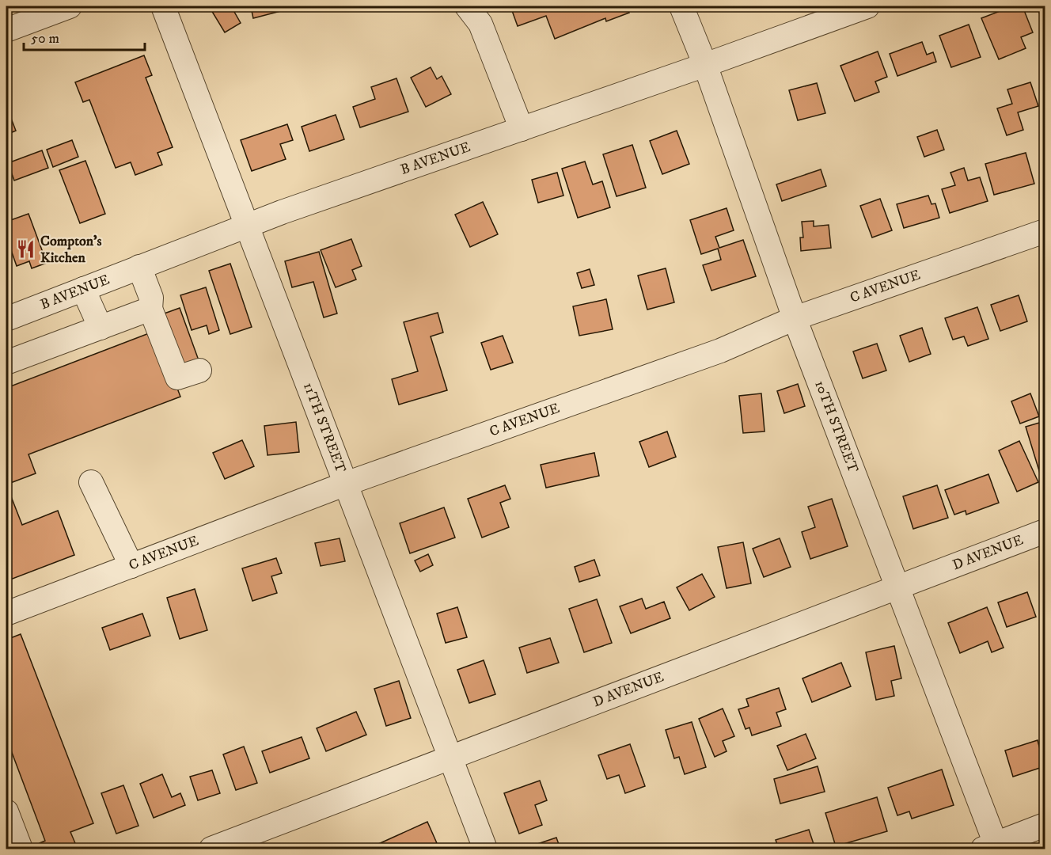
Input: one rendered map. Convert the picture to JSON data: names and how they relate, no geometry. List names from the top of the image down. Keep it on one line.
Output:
{"streets":{"street":["B AVENUE","C AVENUE","10TH STREET","11TH STREET","D AVENUE"]},"crossings":[["B AVENUE","10TH STREET"],["B AVENUE","11TH STREET"],["C AVENUE","10TH STREET"],["C AVENUE","11TH STREET"],["10TH STREET","D AVENUE"],["11TH STREET","D AVENUE"]],"places":{"restaurant":["Compton's Kitchen"]},"scale_bar":"50 m"}
